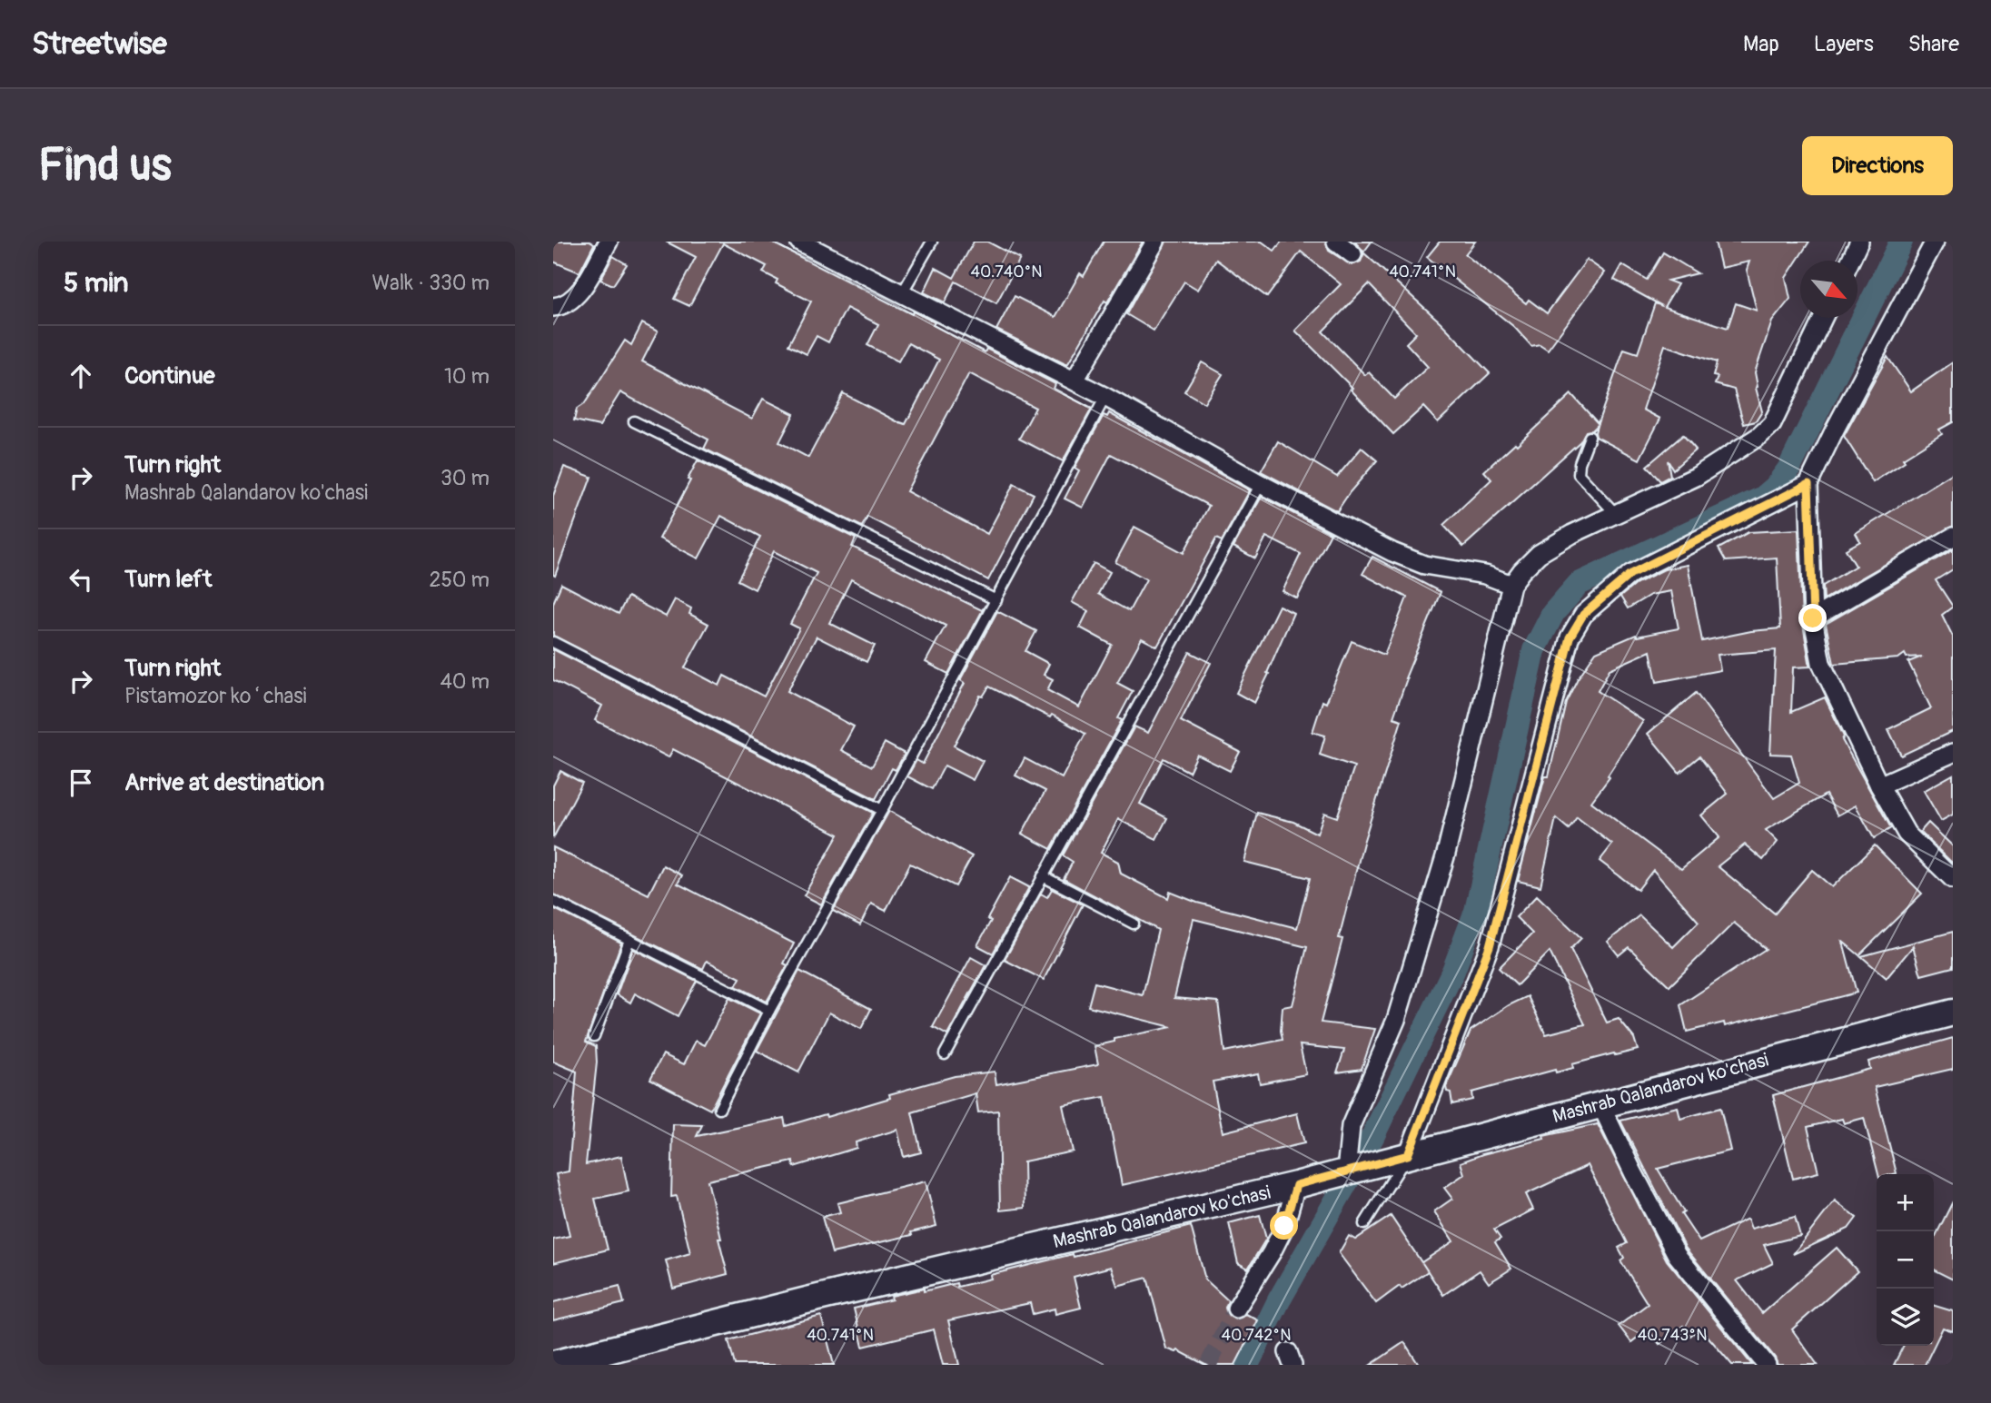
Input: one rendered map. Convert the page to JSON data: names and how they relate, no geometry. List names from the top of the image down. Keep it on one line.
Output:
{"streets":{"main road":["Mashrab Qalandarov ko'chasi"]},"north":"bottom right","page":{"header":"Streetwise","nav":["Map","Layers","Share"],"buttons":"Directions","title":"Find us","heading":["5 min","Walk · 330 m"],"list":[["Continue","10 m"],["Turn right","Mashrab Qalandarov ko'chasi","30 m"],["Turn left","250 m"],["Turn right","Pistamozor koʻchasi","40 m"],"Arrive at destination"],"map_buttons":["+","−"]},"coordinates":["40.740°N","40.741°N","40.742°N","40.743°N"]}
